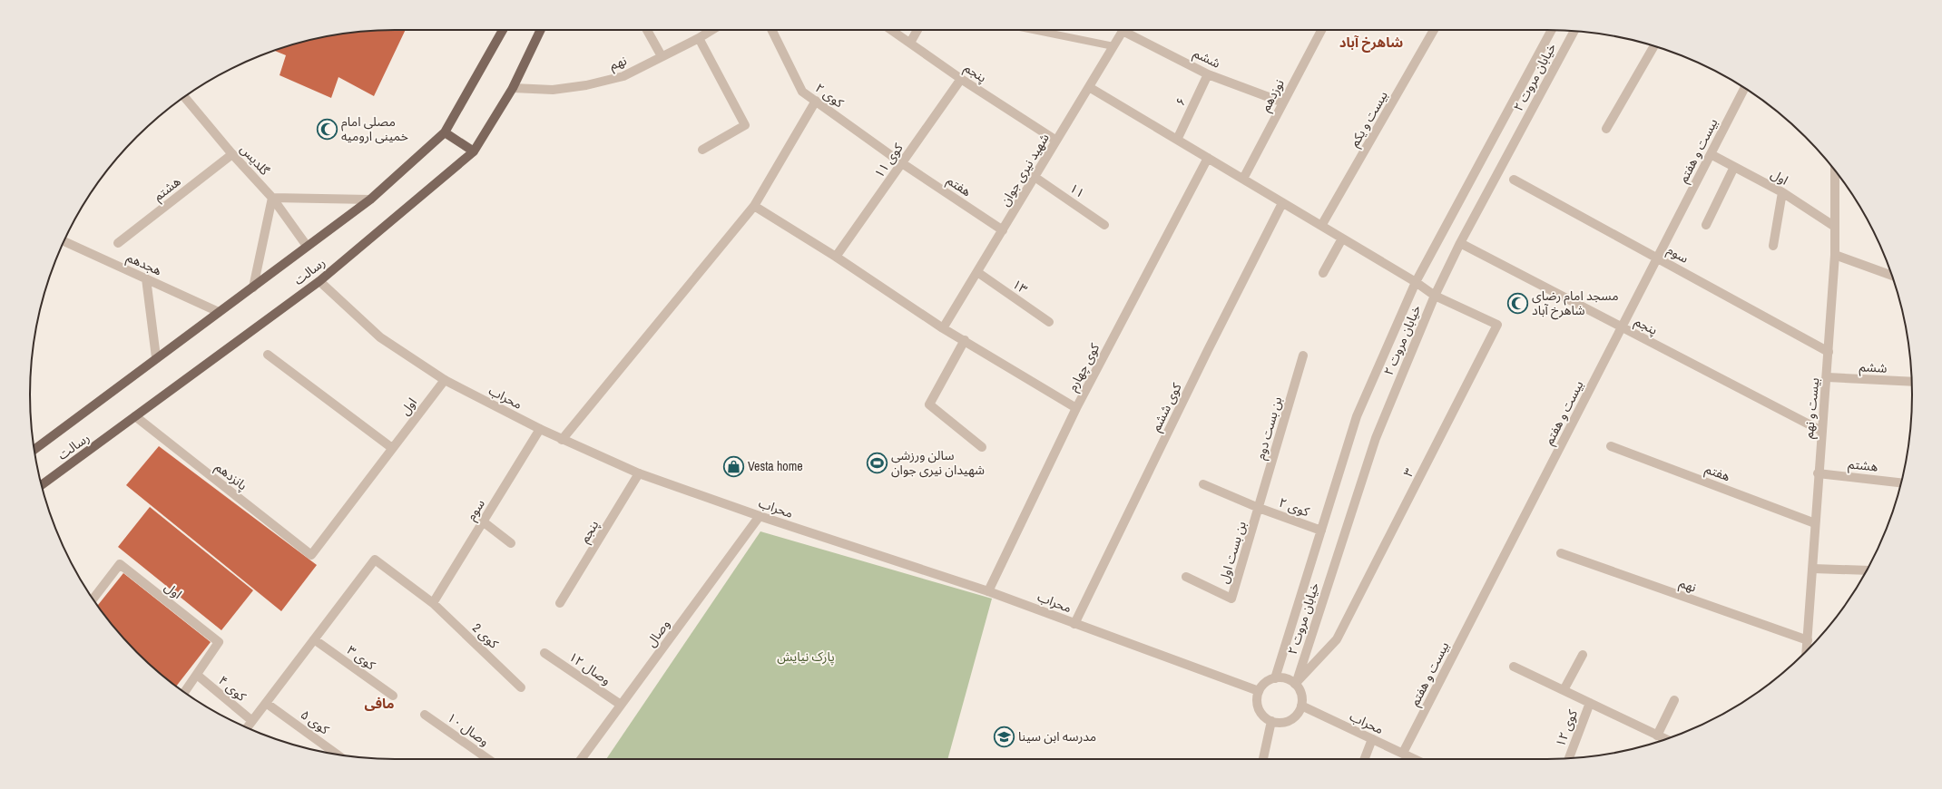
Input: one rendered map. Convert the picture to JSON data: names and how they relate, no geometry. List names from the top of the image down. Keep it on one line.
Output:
{"streets":{"main road":["رسالت"],"street":["ششم","نهم","پنجم","خیابان مروت ۲","کوی ۲","نوزدهم","۶","بیست و یکم","بیست و هفتم","گلدیس","کوی ۱۱","شهید نیری جوان","اول","هفتم","هشتم","۱۱","سوم","هجدهم","۱۳","کوی چهارم","محراب","کوی ششم","بیست و نهم","بن بست دوم","۳","پانزدهم","بن بست اول","وصال","کوی 2","کوی ۳","وصال ۱۲","کوی ۴","کوی ۵","کوی ۱۲","وصال ۱۰"]},"crossings":[["ششم","نوزدهم"],["ششم","۶"],["ششم","بیست و نهم"],["نهم","رسالت"],["نهم","بیست و نهم"],["پنجم","خیابان مروت ۲"],["پنجم","بیست و هفتم"],["پنجم","کوی ۱۱"],["پنجم","شهید نیری جوان"],["پنجم","محراب"],["پنجم","بیست و نهم"],["خیابان مروت ۲","کوی ۲"],["خیابان مروت ۲","محراب"],["خیابان مروت ۲","۳"],["کوی ۲","کوی ۱۱"],["کوی ۲","هفتم"],["کوی ۲","بن بست دوم"],["کوی ۲","بن بست اول"],["بیست و هفتم","اول"],["بیست و هفتم","سوم"],["بیست و هفتم","محراب"],["گلدیس","هشتم"],["گلدیس","رسالت"],["کوی ۱۱","هفتم"],["شهید نیری جوان","هفتم"],["شهید نیری جوان","۱۱"],["شهید نیری جوان","۱۳"],["اول","محراب"],["اول","بیست و نهم"],["اول","پانزدهم"],["اول","کوی ۴"],["هفتم","بیست و نهم"],["هشتم","بیست و نهم"],["سوم","محراب"],["سوم","بیست و نهم"],["سوم","کوی 2"],["هجدهم","رسالت"],["رسالت","محراب"],["رسالت","پانزدهم"],["کوی چهارم","محراب"],["محراب","کوی ششم"],["محراب","۳"],["محراب","وصال"],["بن بست دوم","بن بست اول"],["وصال","وصال ۱۲"],["کوی 2","کوی ۳"]],"districts":["شاهرخ آباد","مافی"],"parks":["پارک نیایش"],"places":{"mosque":["مصلی امام خمینی ارومیه","مسجد امام رضای شاهرخ آباد"],"sports":["سالن ورزشی شهیدان نیری جوان"],"shop":["Vesta home"],"school or university":["مدرسه ابن سینا"]}}
